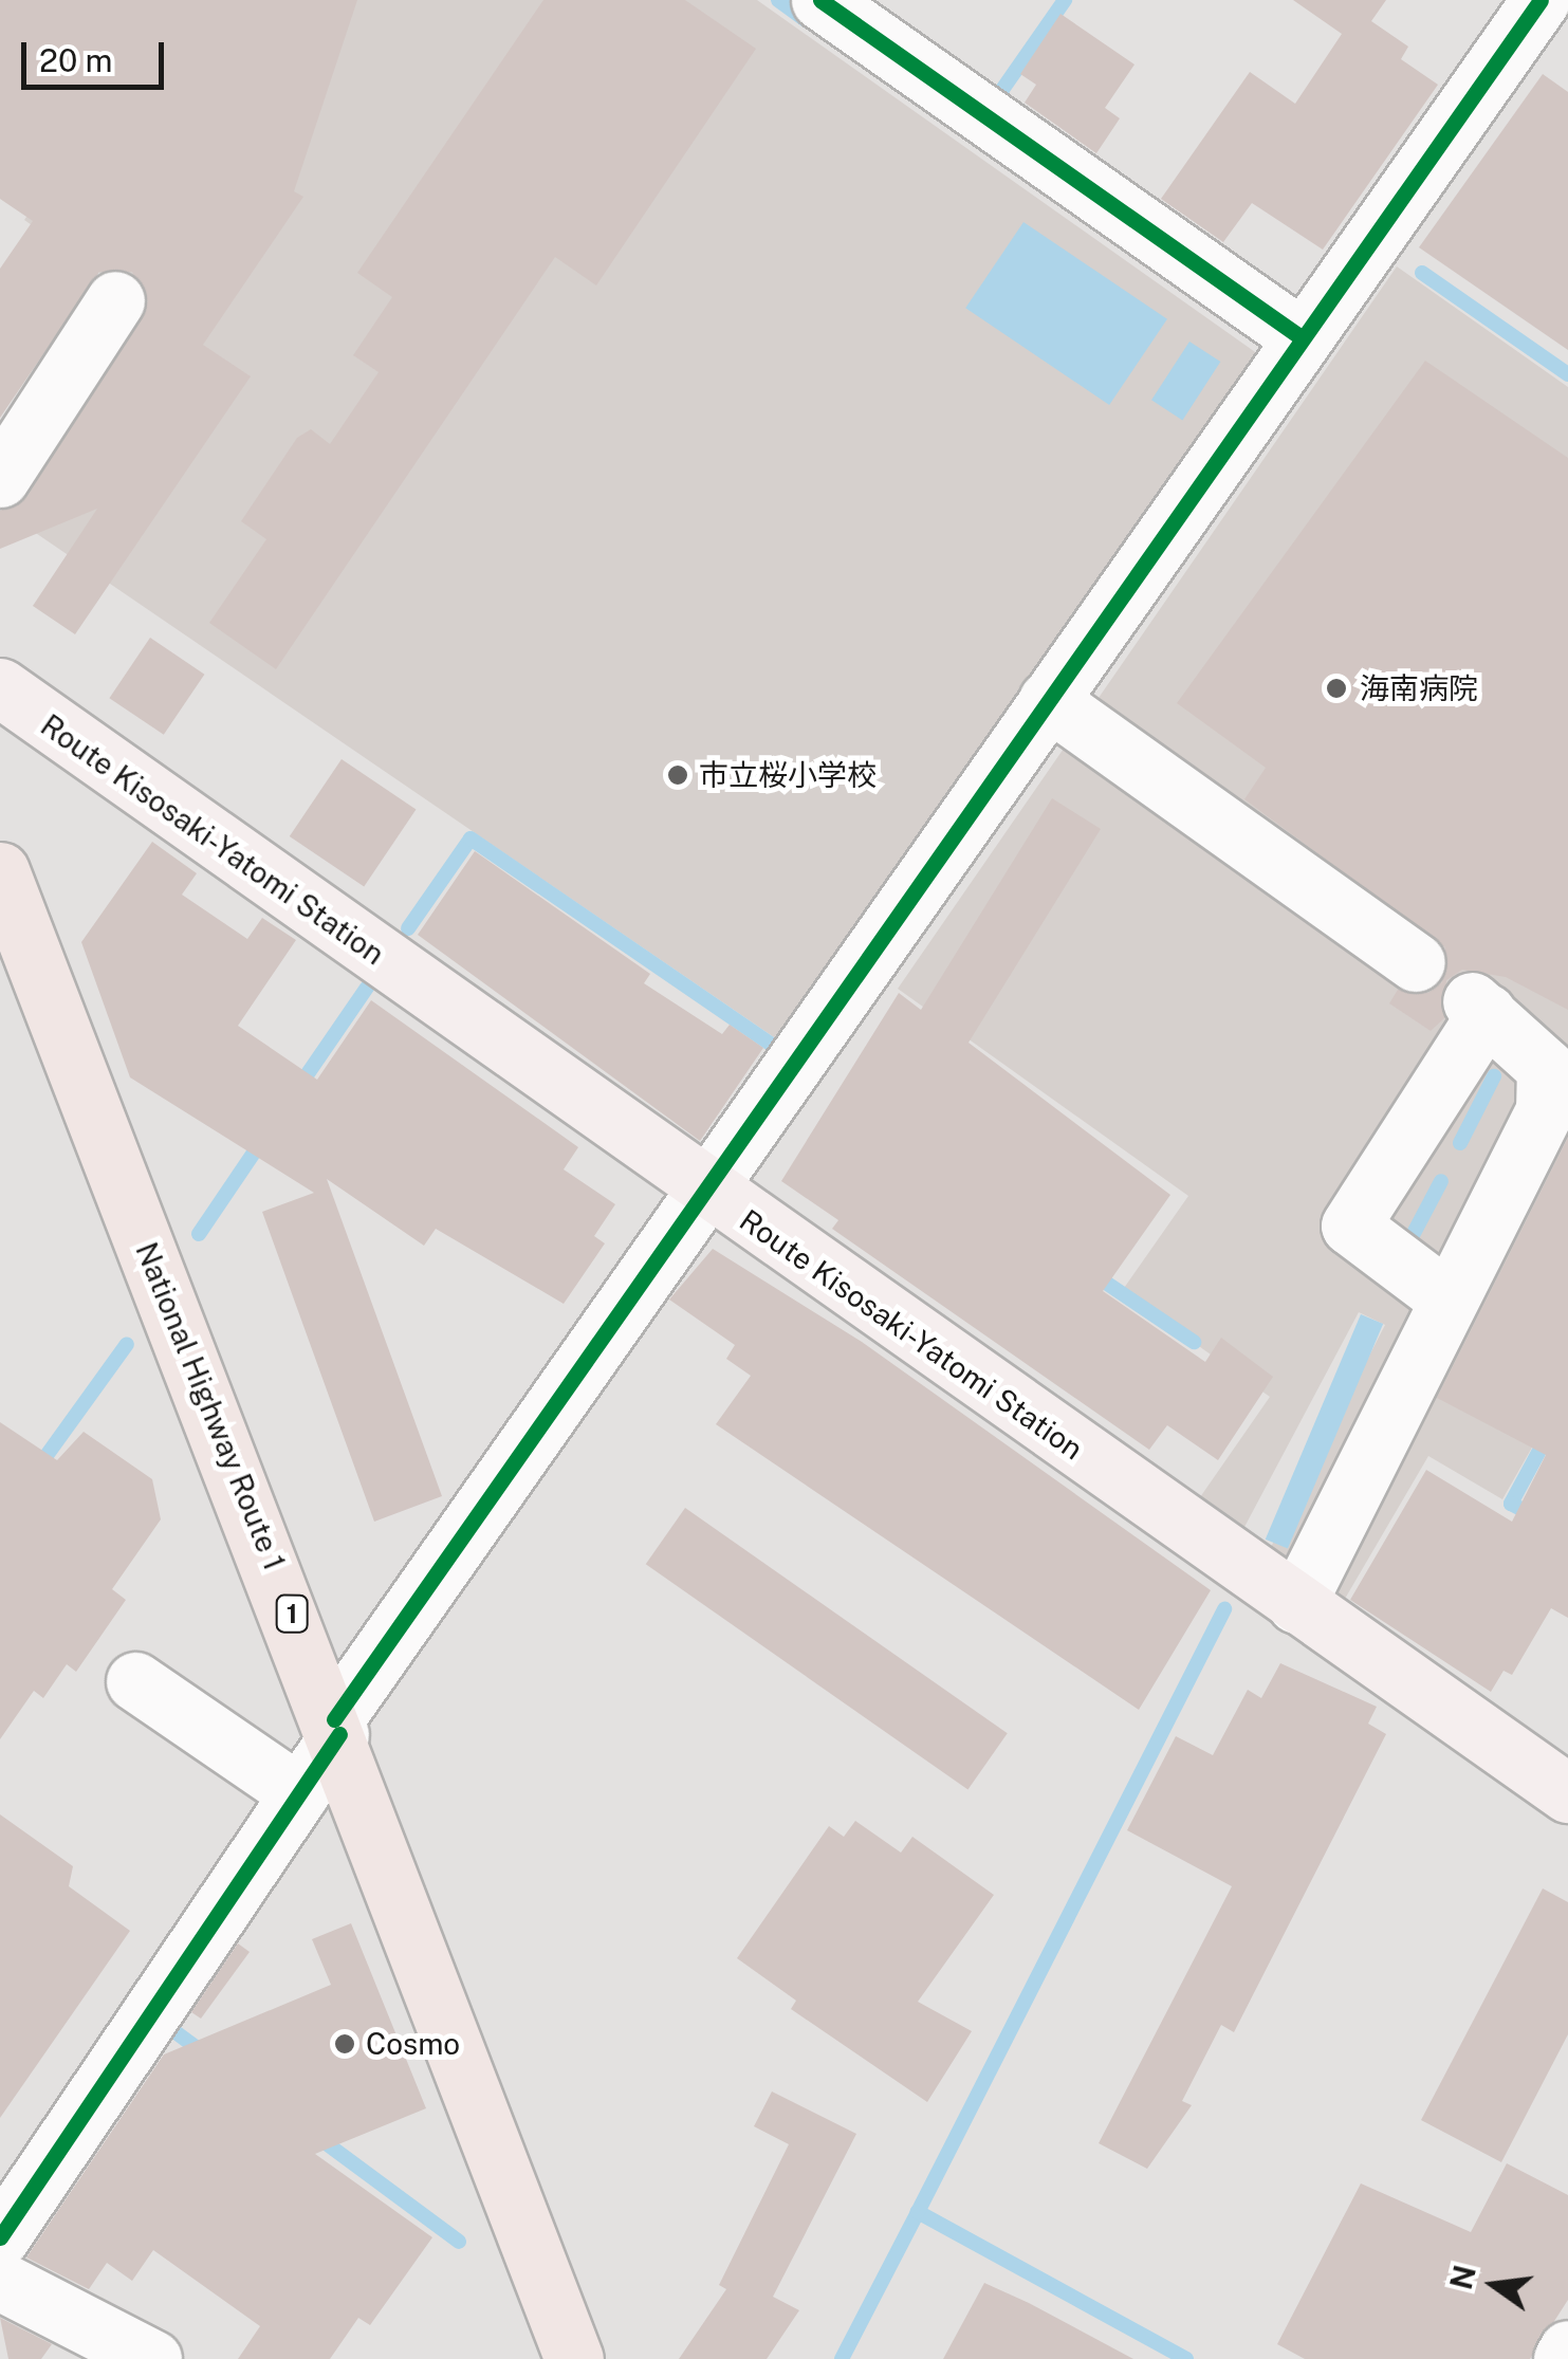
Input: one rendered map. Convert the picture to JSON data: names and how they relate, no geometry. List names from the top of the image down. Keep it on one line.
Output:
{"streets":{"highway":["National Highway Route 1","1"],"main road":["Route Kisosaki-Yatomi Station"]},"places":["海南病院","市立桜小学校","Cosmo"],"scale_bar":"20 m","north":"left"}
